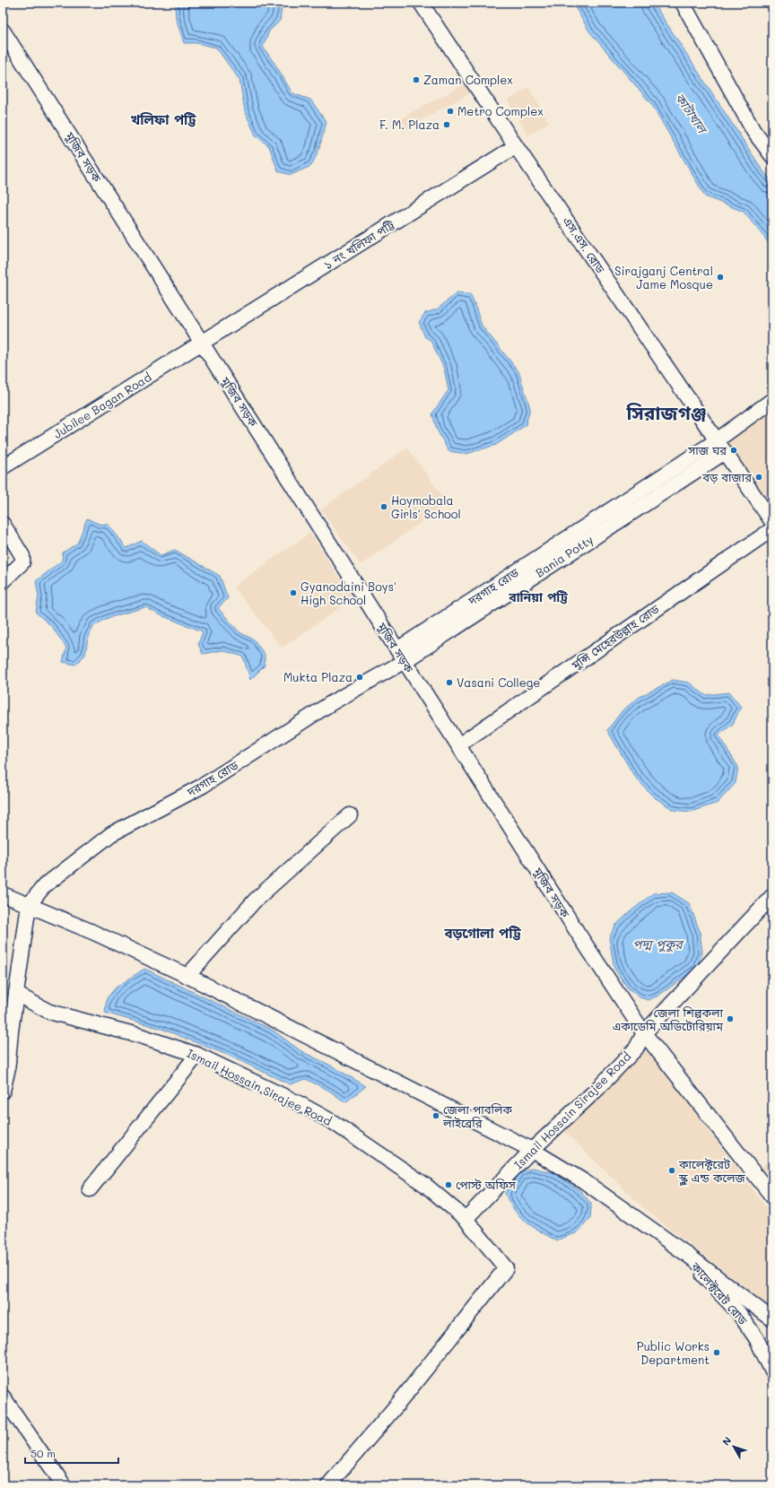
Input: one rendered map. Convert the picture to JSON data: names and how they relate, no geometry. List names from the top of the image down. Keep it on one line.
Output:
{"streets":{"street":["মুজিব সড়ক","১ নং খলিফা পট্টি","এস.এস. রোড","Jubilee Bagan Road","Bania Potty","দরগাহ রোড","মুন্সি মেহেরউল্লাহ রোড","Ismail Hossain Sirajee Road","কালেক্টরেট রোড"]},"crossings":[["মুজিব সড়ক","১ নং খলিফা পট্টি"],["মুজিব সড়ক","Jubilee Bagan Road"],["মুজিব সড়ক","Bania Potty"],["মুজিব সড়ক","দরগাহ রোড"],["মুজিব সড়ক","মুন্সি মেহেরউল্লাহ রোড"],["মুজিব সড়ক","Ismail Hossain Sirajee Road"],["১ নং খলিফা পট্টি","এস.এস. রোড"],["১ নং খলিফা পট্টি","Jubilee Bagan Road"],["এস.এস. রোড","Bania Potty"],["Bania Potty","দরগাহ রোড"]],"districts":["খলিফা পট্টি","সিরাজগঞ্জ","বানিয়া পট্টি","বড়গোলা পট্টি"],"water":["কাটাখাল","পদ্ম পুকুর"],"places":["Zaman Complex","Metro Complex","F. M. Plaza","Sirajganj Central Jame Mosque","সাজ ঘর","বড় বাজার","Hoymobala Girls' School","Gyanodaini Boys' High School","Mukta Plaza","Vasani College","জেলা শিল্পকলা একাডেমি অডিটোরিয়াম","জেলা পাবলিক লাইব্রেরি","কালেক্টরেট স্কুল এন্ড কলেজ","পোস্ট অফিস","Public Works Department"],"scale_bar":"50 m","north":"top left"}
